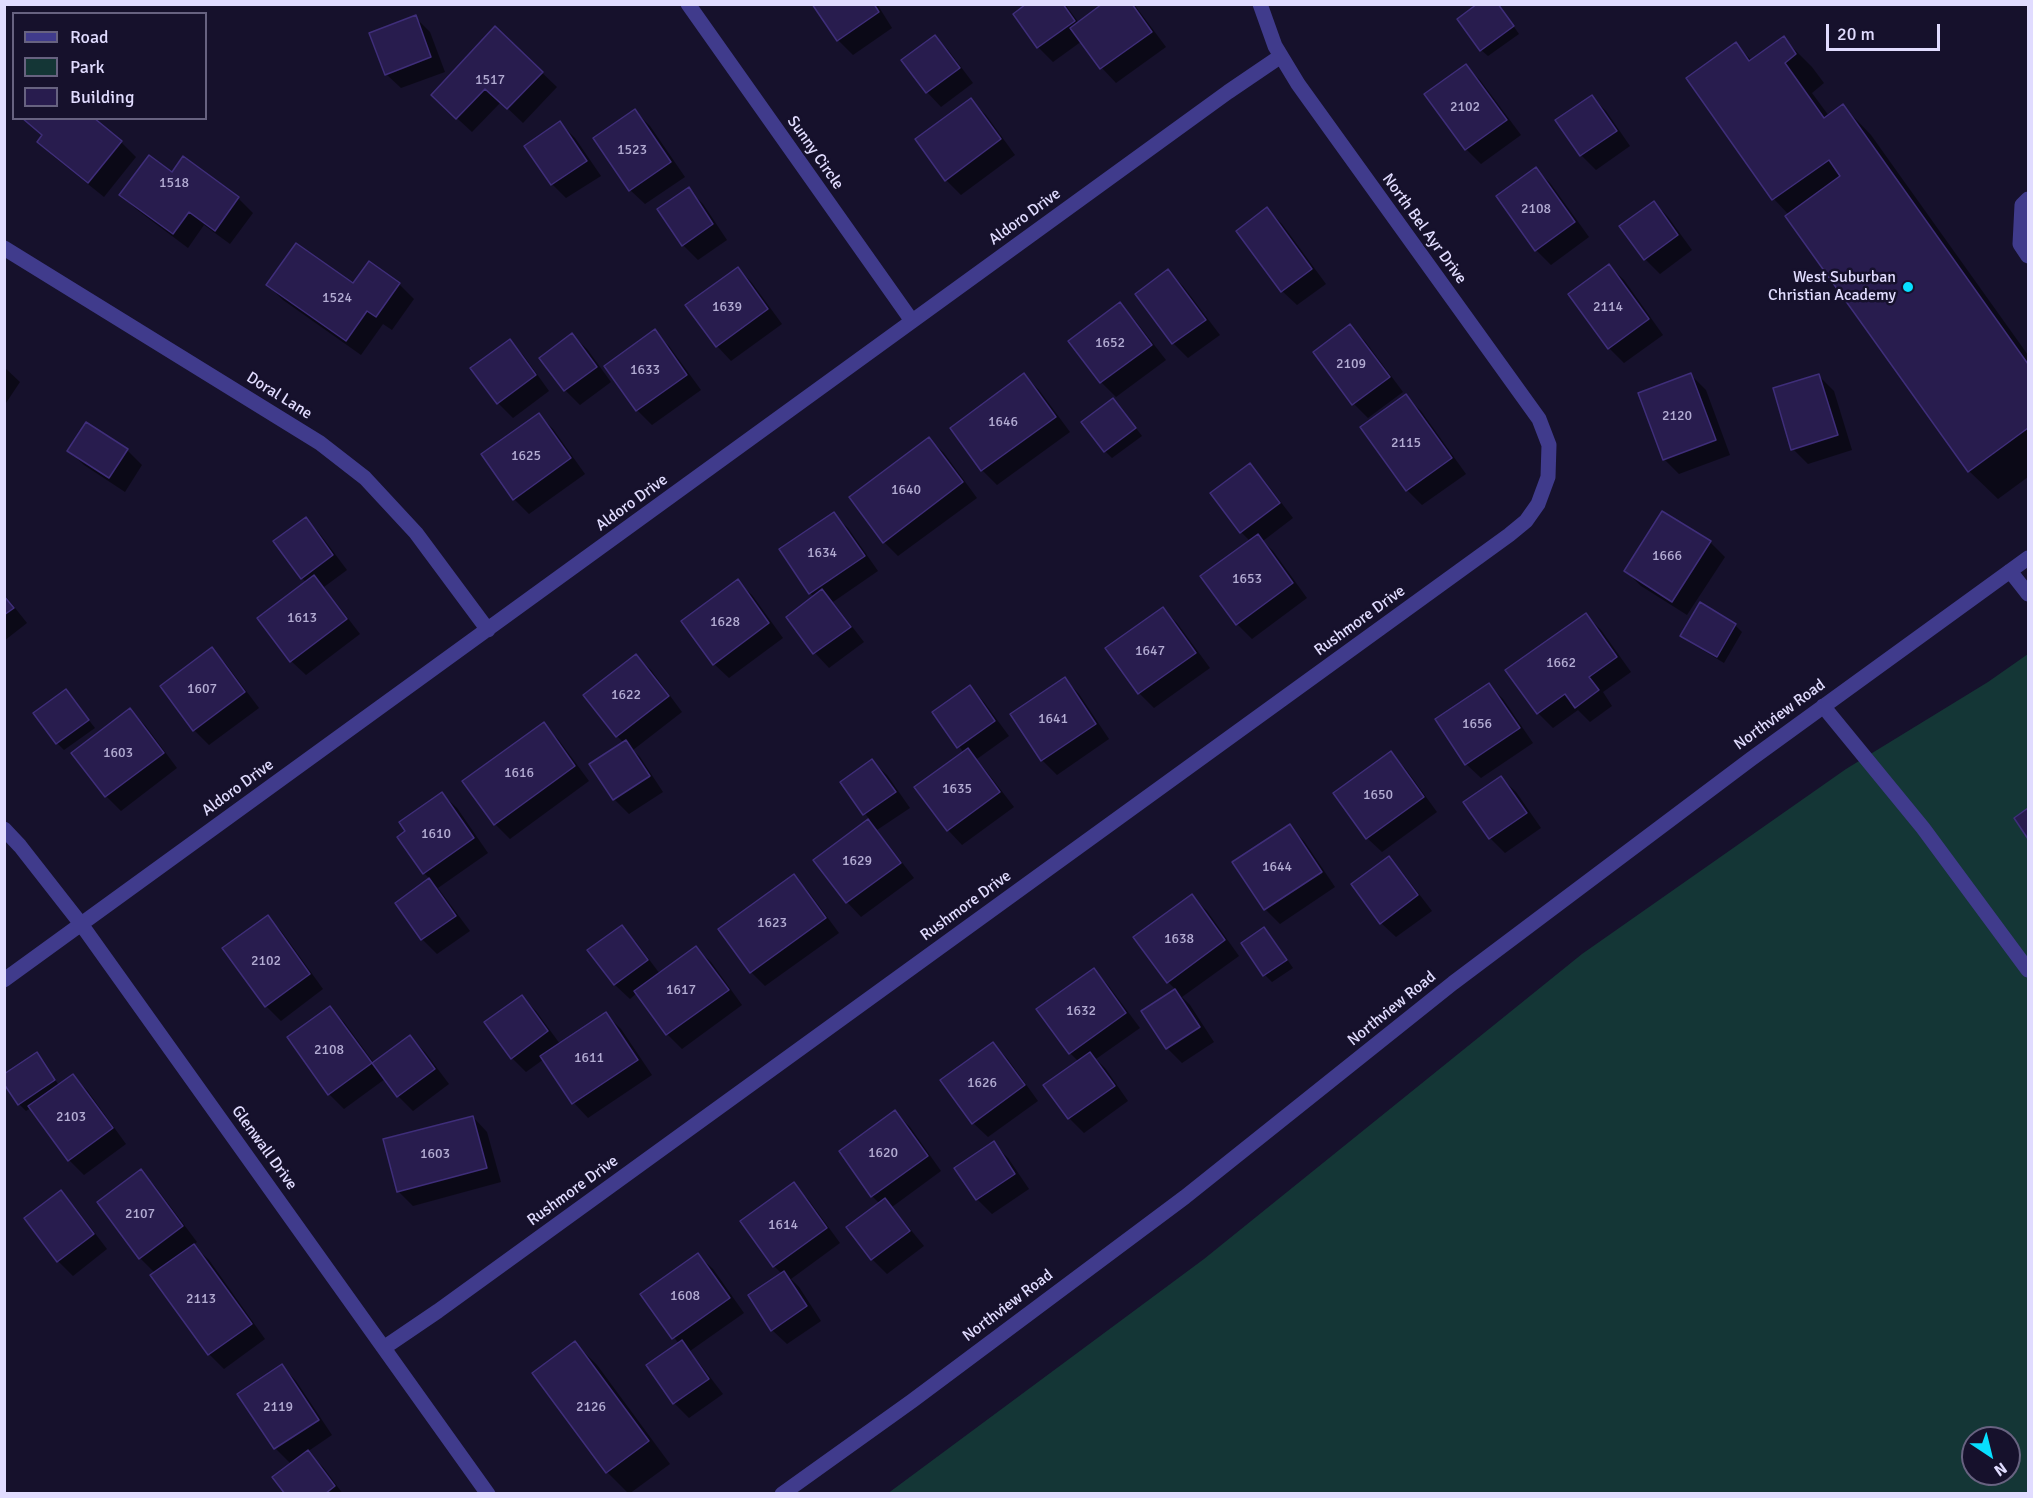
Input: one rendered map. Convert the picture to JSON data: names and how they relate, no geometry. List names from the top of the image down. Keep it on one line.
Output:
{"streets":{"street":["Sunny Circle","Aldoro Drive","North Bel Ayr Drive","Doral Lane","Rushmore Drive","Northview Road","Glenwall Drive"]},"crossings":[["Sunny Circle","Aldoro Drive"],["Aldoro Drive","North Bel Ayr Drive"],["Aldoro Drive","Doral Lane"],["Aldoro Drive","Glenwall Drive"],["North Bel Ayr Drive","Rushmore Drive"],["Rushmore Drive","Glenwall Drive"]],"places":["West Suburban Christian Academy"],"house_numbers":["1517","2102","1523","1518","2108","1524","1639","2114","1652","2109","1633","2120","1646","2115","1625","1640","1634","1666","1653","1613","1628","1647","1662","1607","1622","1641","1656","1603","1616","1635","1650","1610","1629","1644","1623","1638","2102","1617","1632","2108","1611","1626","2103","1620","1603","2107","1614","1608","2113","2119","2126"],"legend":["Road","Park","Building"],"scale_bar":"20 m","north":"bottom right"}
